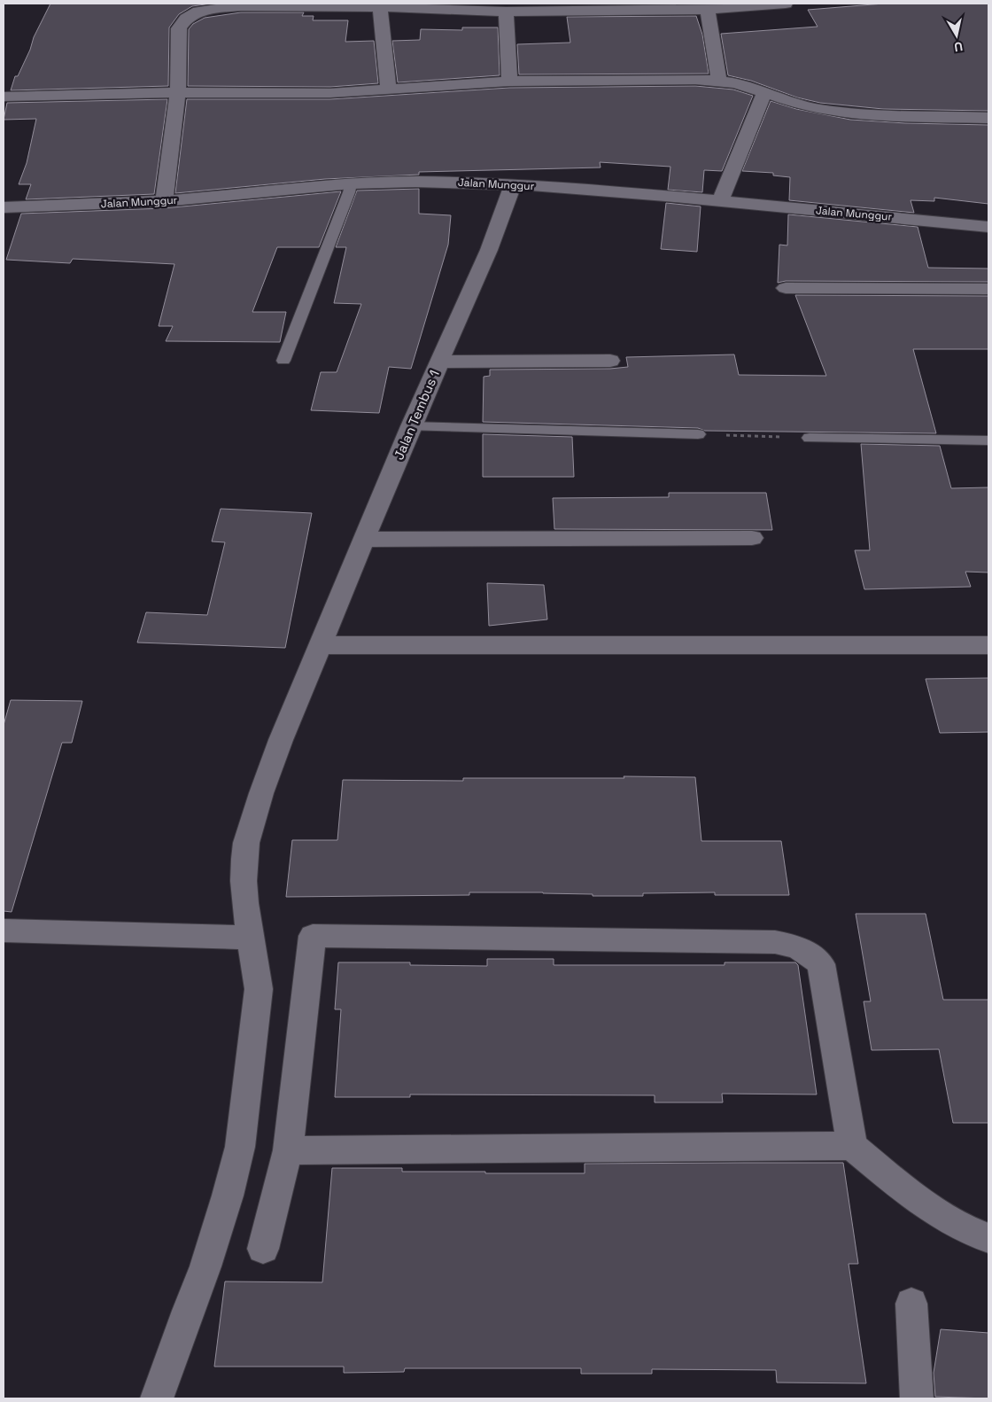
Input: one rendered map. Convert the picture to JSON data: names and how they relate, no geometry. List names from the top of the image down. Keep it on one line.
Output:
{"streets":{"street":["Jalan Munggur","Jalan Tembus 1"]},"crossings":[["Jalan Munggur","Jalan Tembus 1"]],"north":"bottom"}
